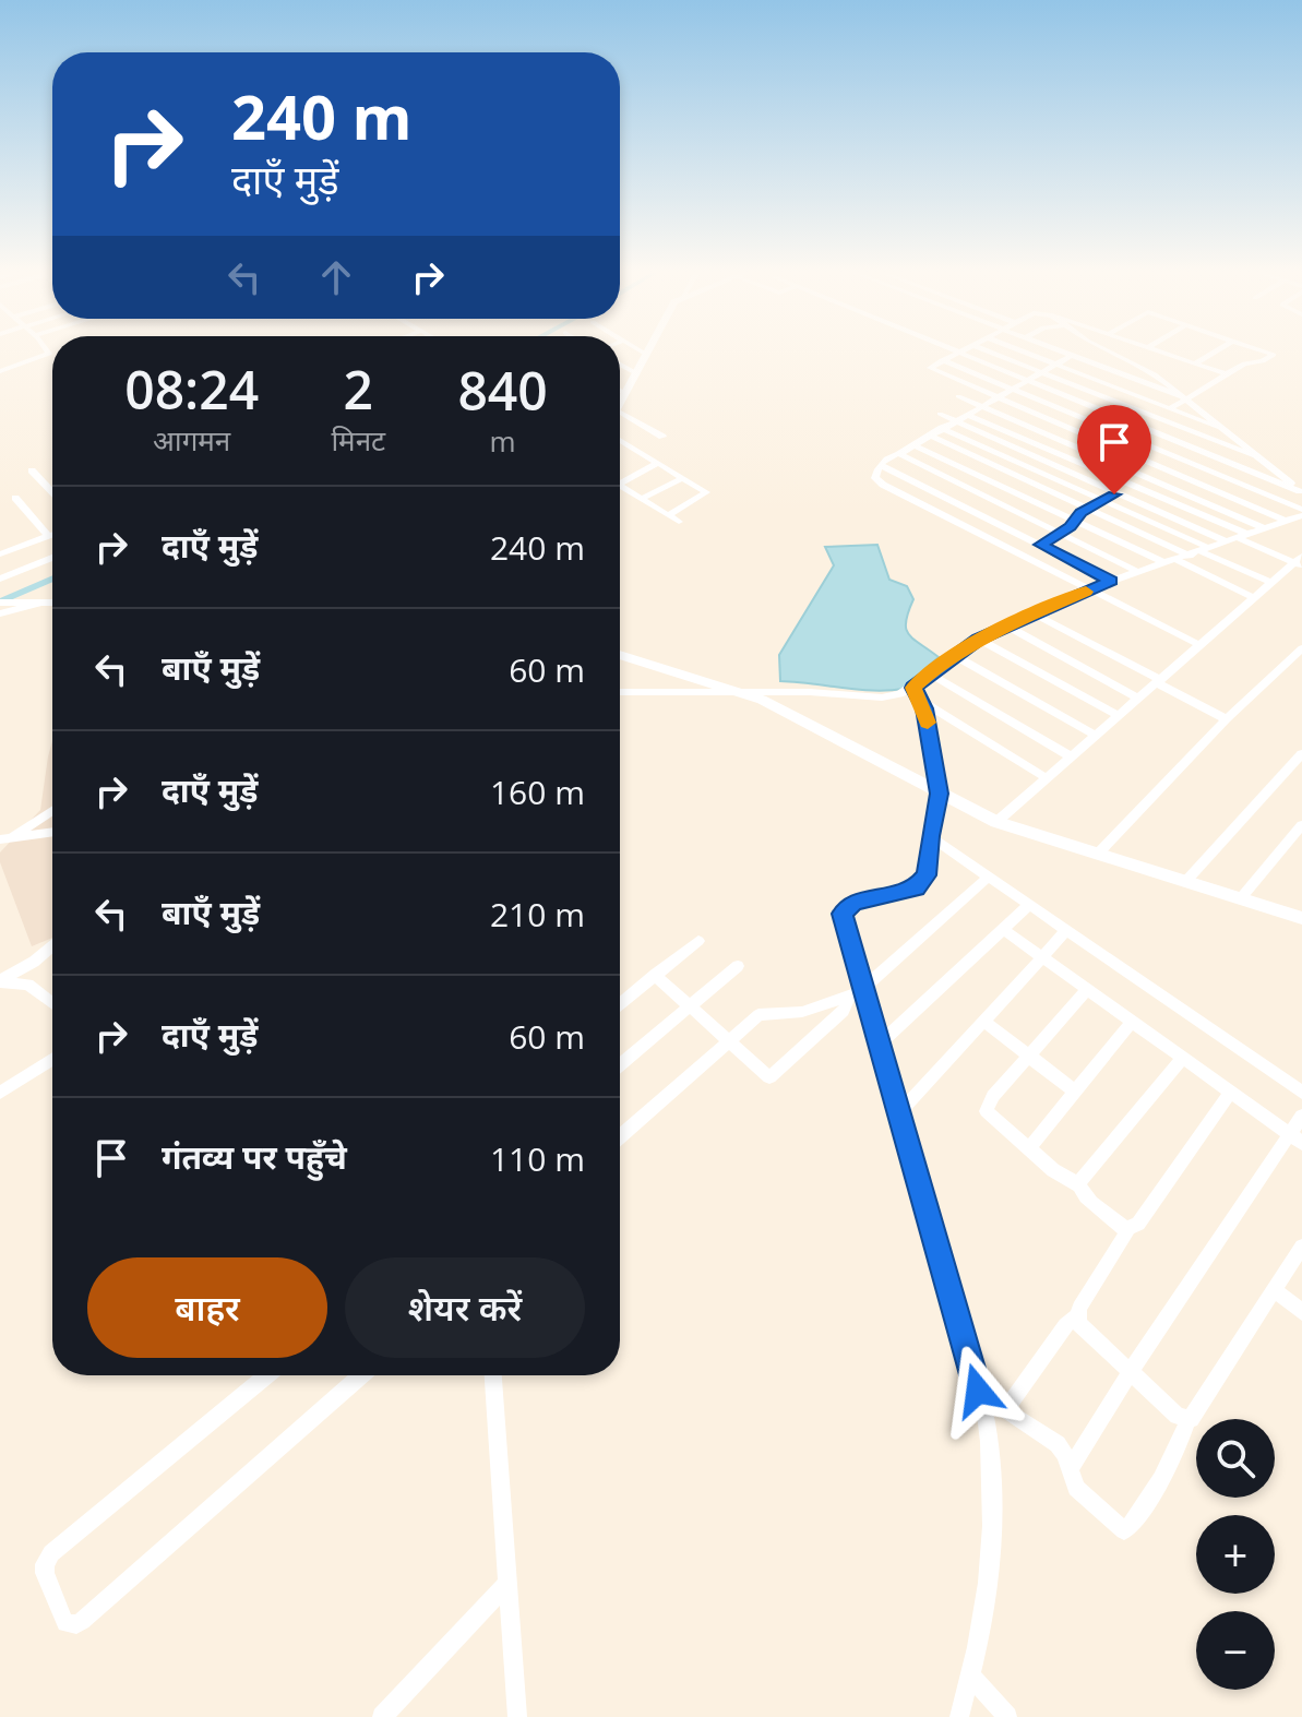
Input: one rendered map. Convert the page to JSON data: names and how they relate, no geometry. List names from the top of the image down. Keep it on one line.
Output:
{"page":{"turn":["240 m","दाएँ मुड़ें"],"eta":["08:24","आगमन","2","मिनट","840","m"],"list":[{"name":"दाएँ मुड़ें","value":"240 m"},{"name":"बाएँ मुड़ें","value":"60 m"},{"name":"दाएँ मुड़ें","value":"160 m"},{"name":"बाएँ मुड़ें","value":"210 m"},{"name":"दाएँ मुड़ें","value":"60 m"},{"name":"गंतव्य पर पहुँचे","value":"110 m"}],"buttons":["बाहर","शेयर करें"],"map_buttons":["+","−"]}}
